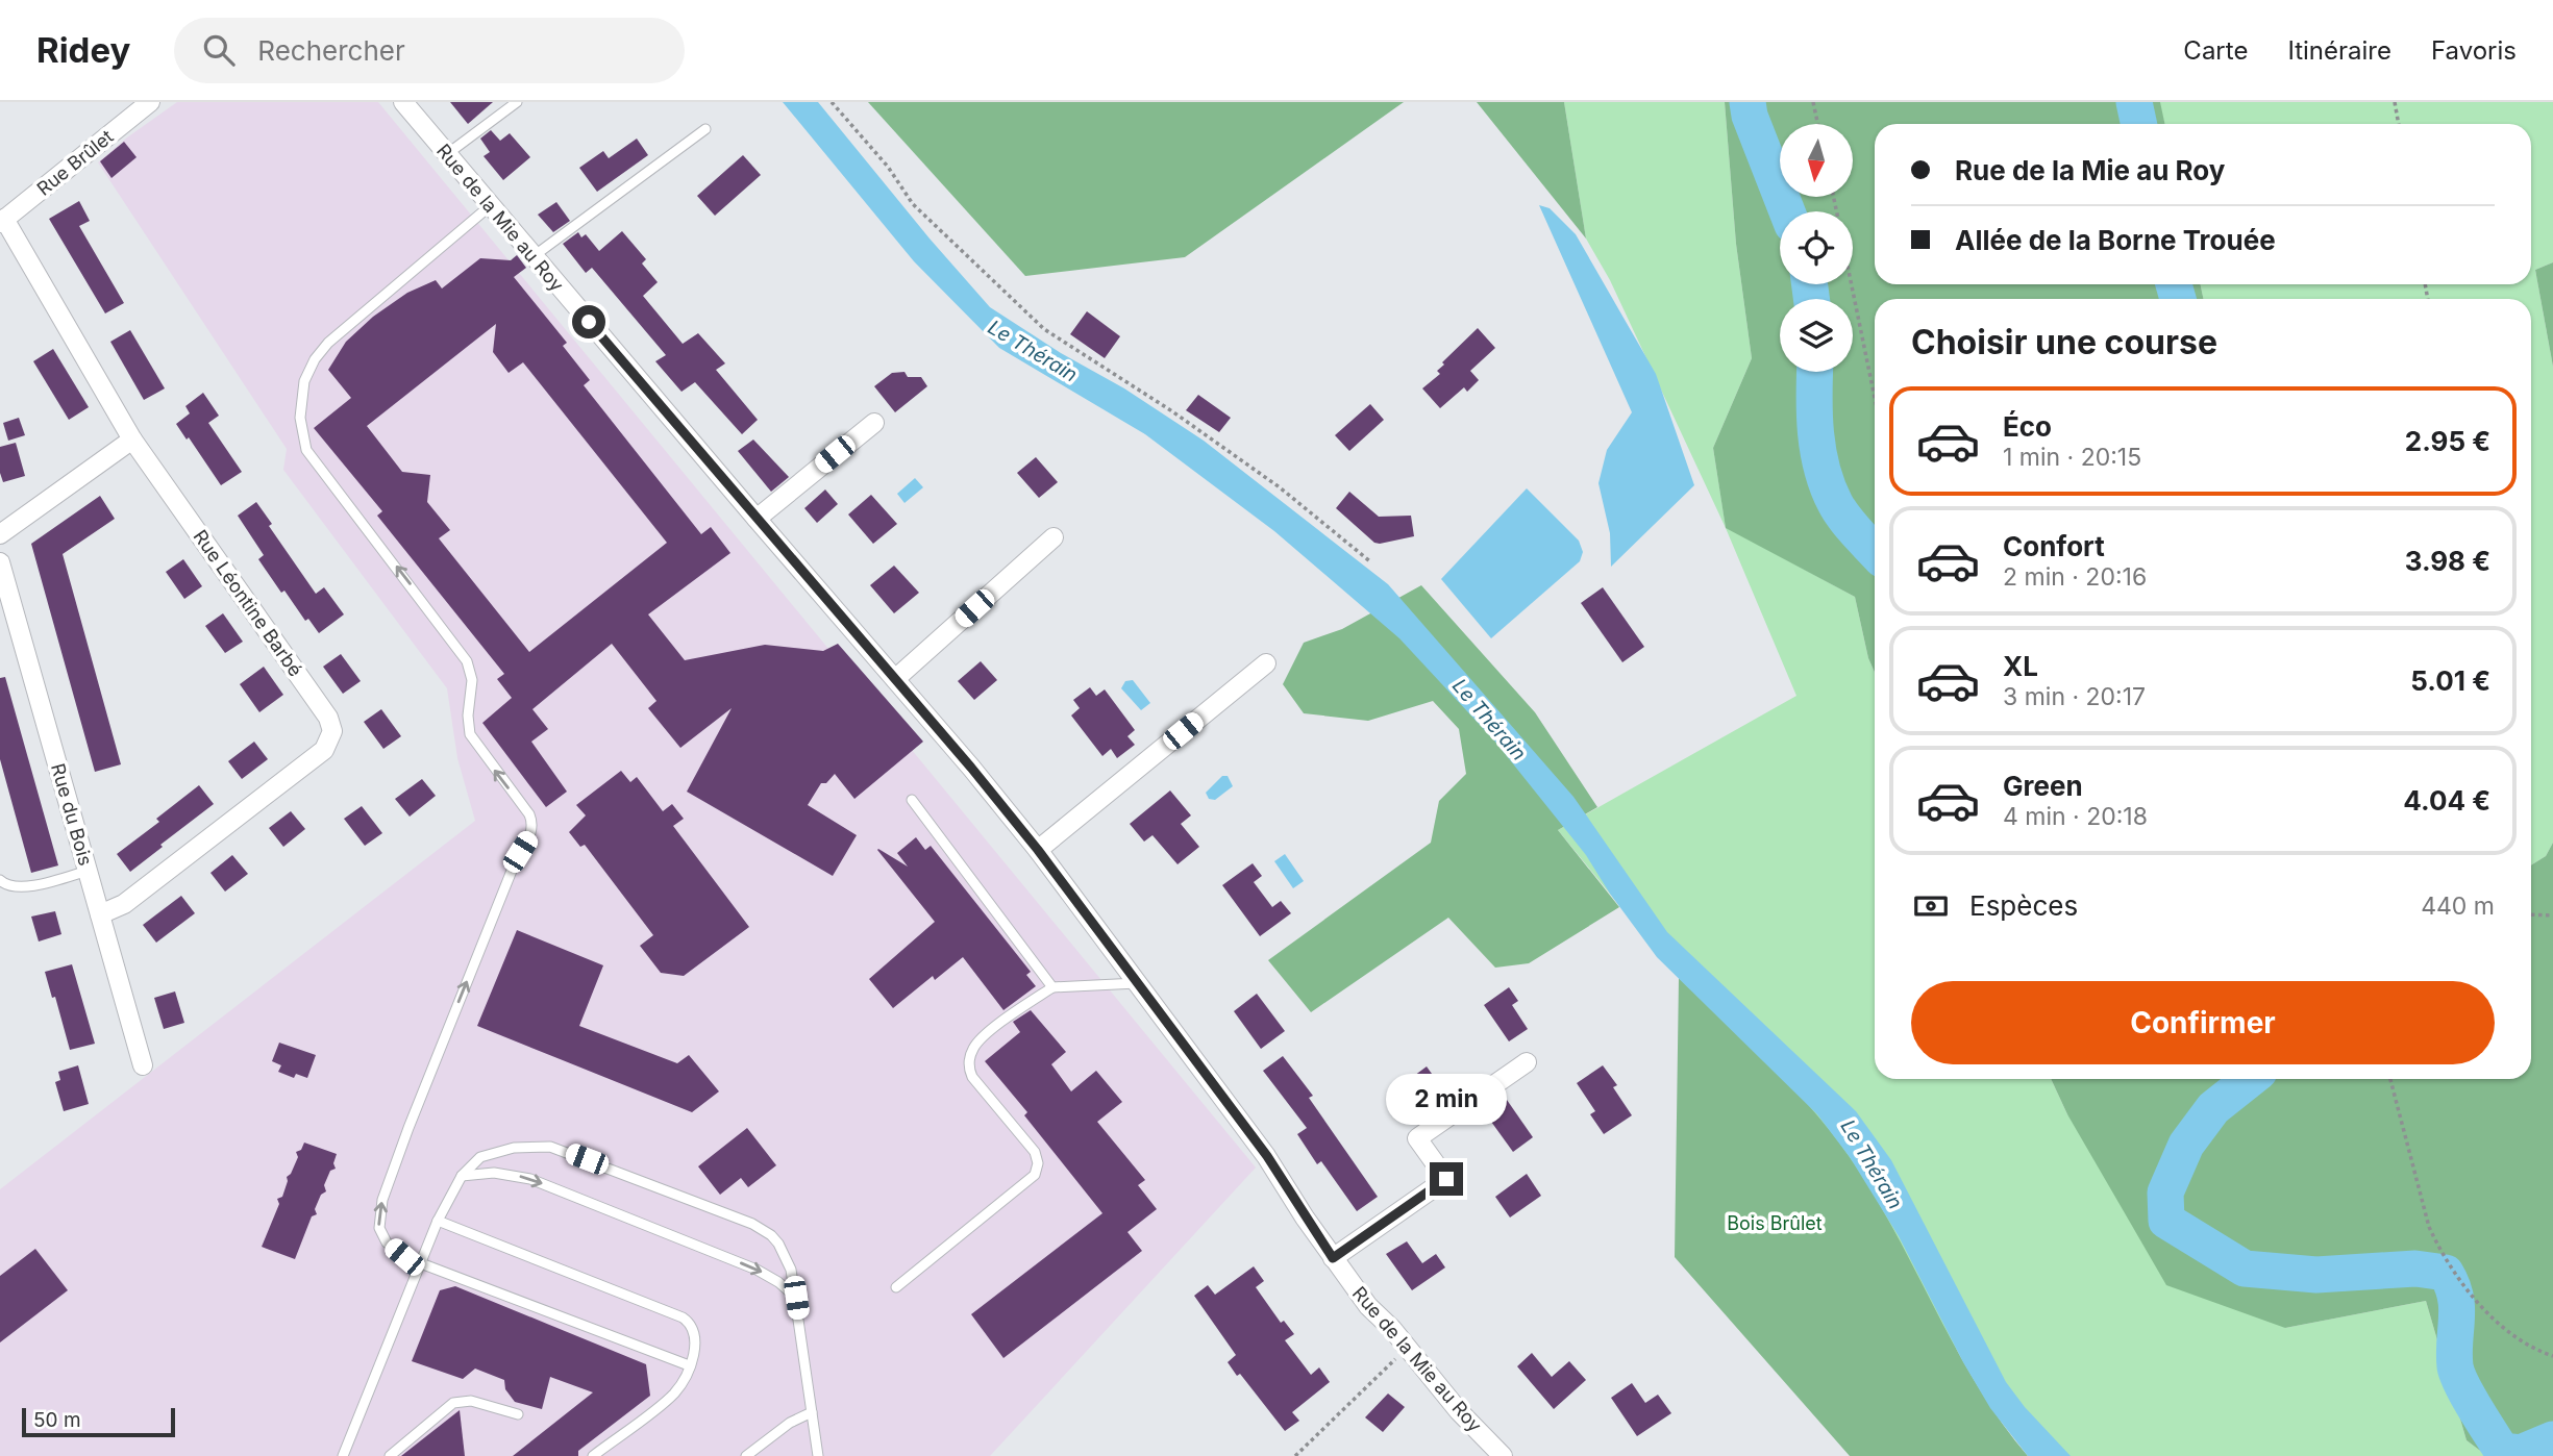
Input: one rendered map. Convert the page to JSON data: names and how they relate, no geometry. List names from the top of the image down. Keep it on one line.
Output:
{"streets":{"street":["Rue Brûlet","Rue de la Mie au Roy","Rue Léontine Barbé","Rue du Bois"]},"crossings":[["Rue Brûlet","Rue Léontine Barbé"],["Rue Léontine Barbé","Rue du Bois"]],"water":["Le Thérain"],"parks":["Bois Brûlet"],"scale_bar":"50 m","north":"bottom","page":{"header":"Ridey","search":"Rechercher","nav":["Carte","Itinéraire","Favoris"],"banner":["Rue de la Mie au Roy","Allée de la Borne Trouée"],"heading":"Choisir une course","list":[{"name":"Éco","note":"1 min · 20:15","value":"2.95 €"},{"name":"Confort","note":"2 min · 20:16","value":"3.98 €"},{"name":"XL","note":"3 min · 20:17","value":"5.01 €"},{"name":"Green","note":"4 min · 20:18","value":"4.04 €"}],"pay":["Espèces","440 m"],"buttons":"Confirmer","bubble":"2 min","scale":"50 m"}}
